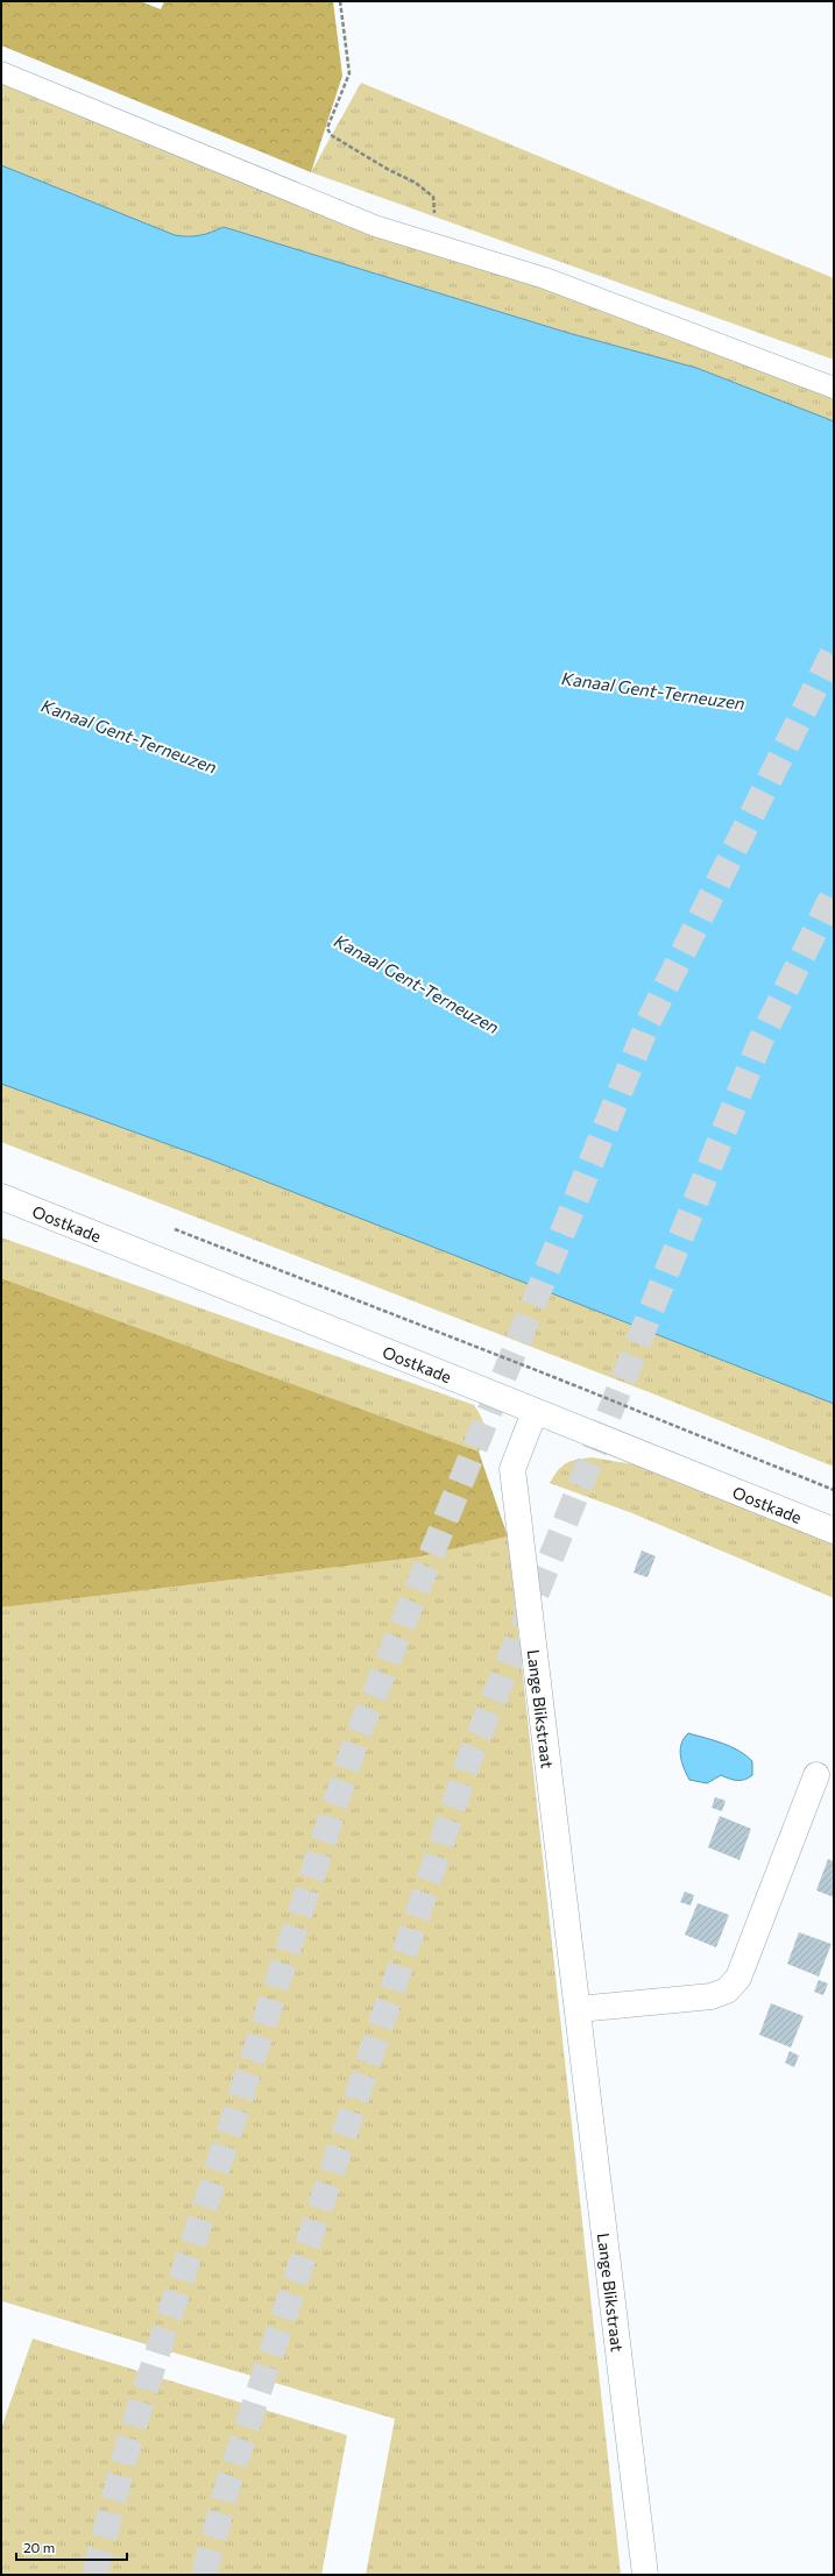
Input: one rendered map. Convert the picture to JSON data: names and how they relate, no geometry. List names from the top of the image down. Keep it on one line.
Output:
{"streets":{"street":["Oostkade","Lange Blikstraat"]},"crossings":[["Oostkade","Lange Blikstraat"]],"water":["Kanaal Gent-Terneuzen"],"scale_bar":"20 m"}
